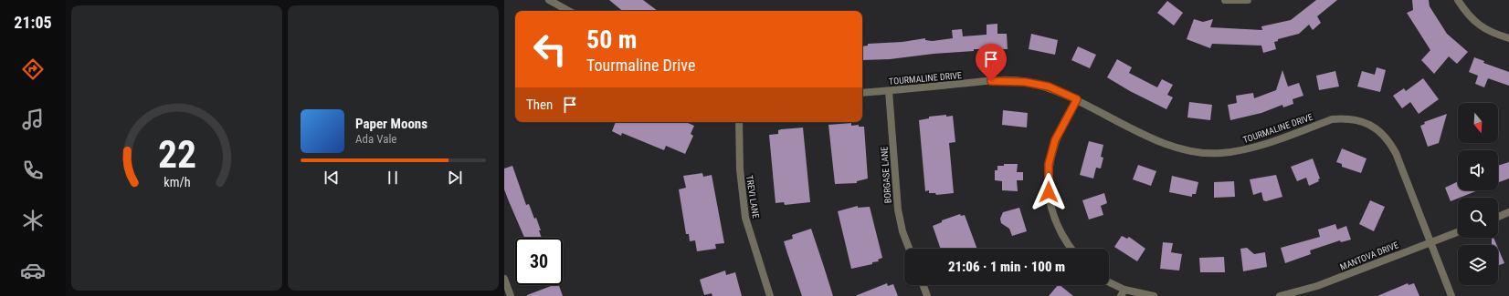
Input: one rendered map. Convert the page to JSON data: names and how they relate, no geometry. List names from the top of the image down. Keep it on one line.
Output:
{"streets":{"street":["TOURMALINE DRIVE","BORGASE LANE","TREVI LANE","MANTOVA DRIVE"]},"crossings":[["TOURMALINE DRIVE","BORGASE LANE"],["TOURMALINE DRIVE","MANTOVA DRIVE"]],"north":"bottom","page":{"tabs":"21:05","turn":["50 m","Tourmaline Drive"],"then":"Then","song":["Paper Moons","Ada Vale"],"limit":"30","trip":"21:06 · 1 min · 100 m","gauge":["22","km/h"]}}
